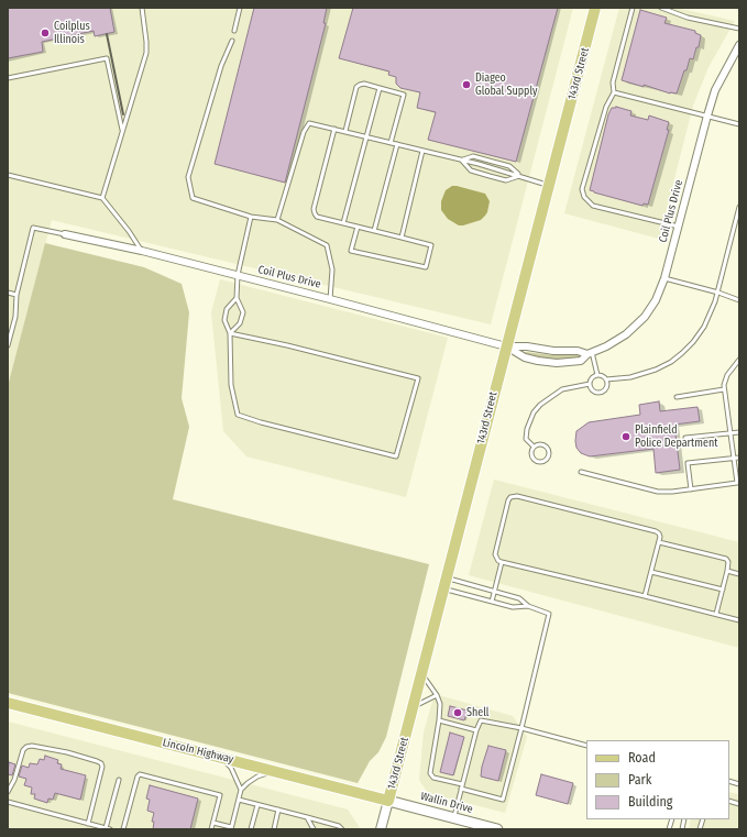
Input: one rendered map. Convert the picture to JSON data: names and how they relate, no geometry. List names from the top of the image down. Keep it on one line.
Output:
{"streets":{"main road":["143rd Street","Lincoln Highway","Wallin Drive"],"street":["Coil Plus Drive"]},"crossings":[["143rd Street","Coil Plus Drive"],["143rd Street","Lincoln Highway"],["143rd Street","Wallin Drive"],["Lincoln Highway","Wallin Drive"]],"places":["Coilplus Illinois","Diageo Global Supply","Plainfield Police Department","Shell"],"legend":["Road","Park","Building"]}
